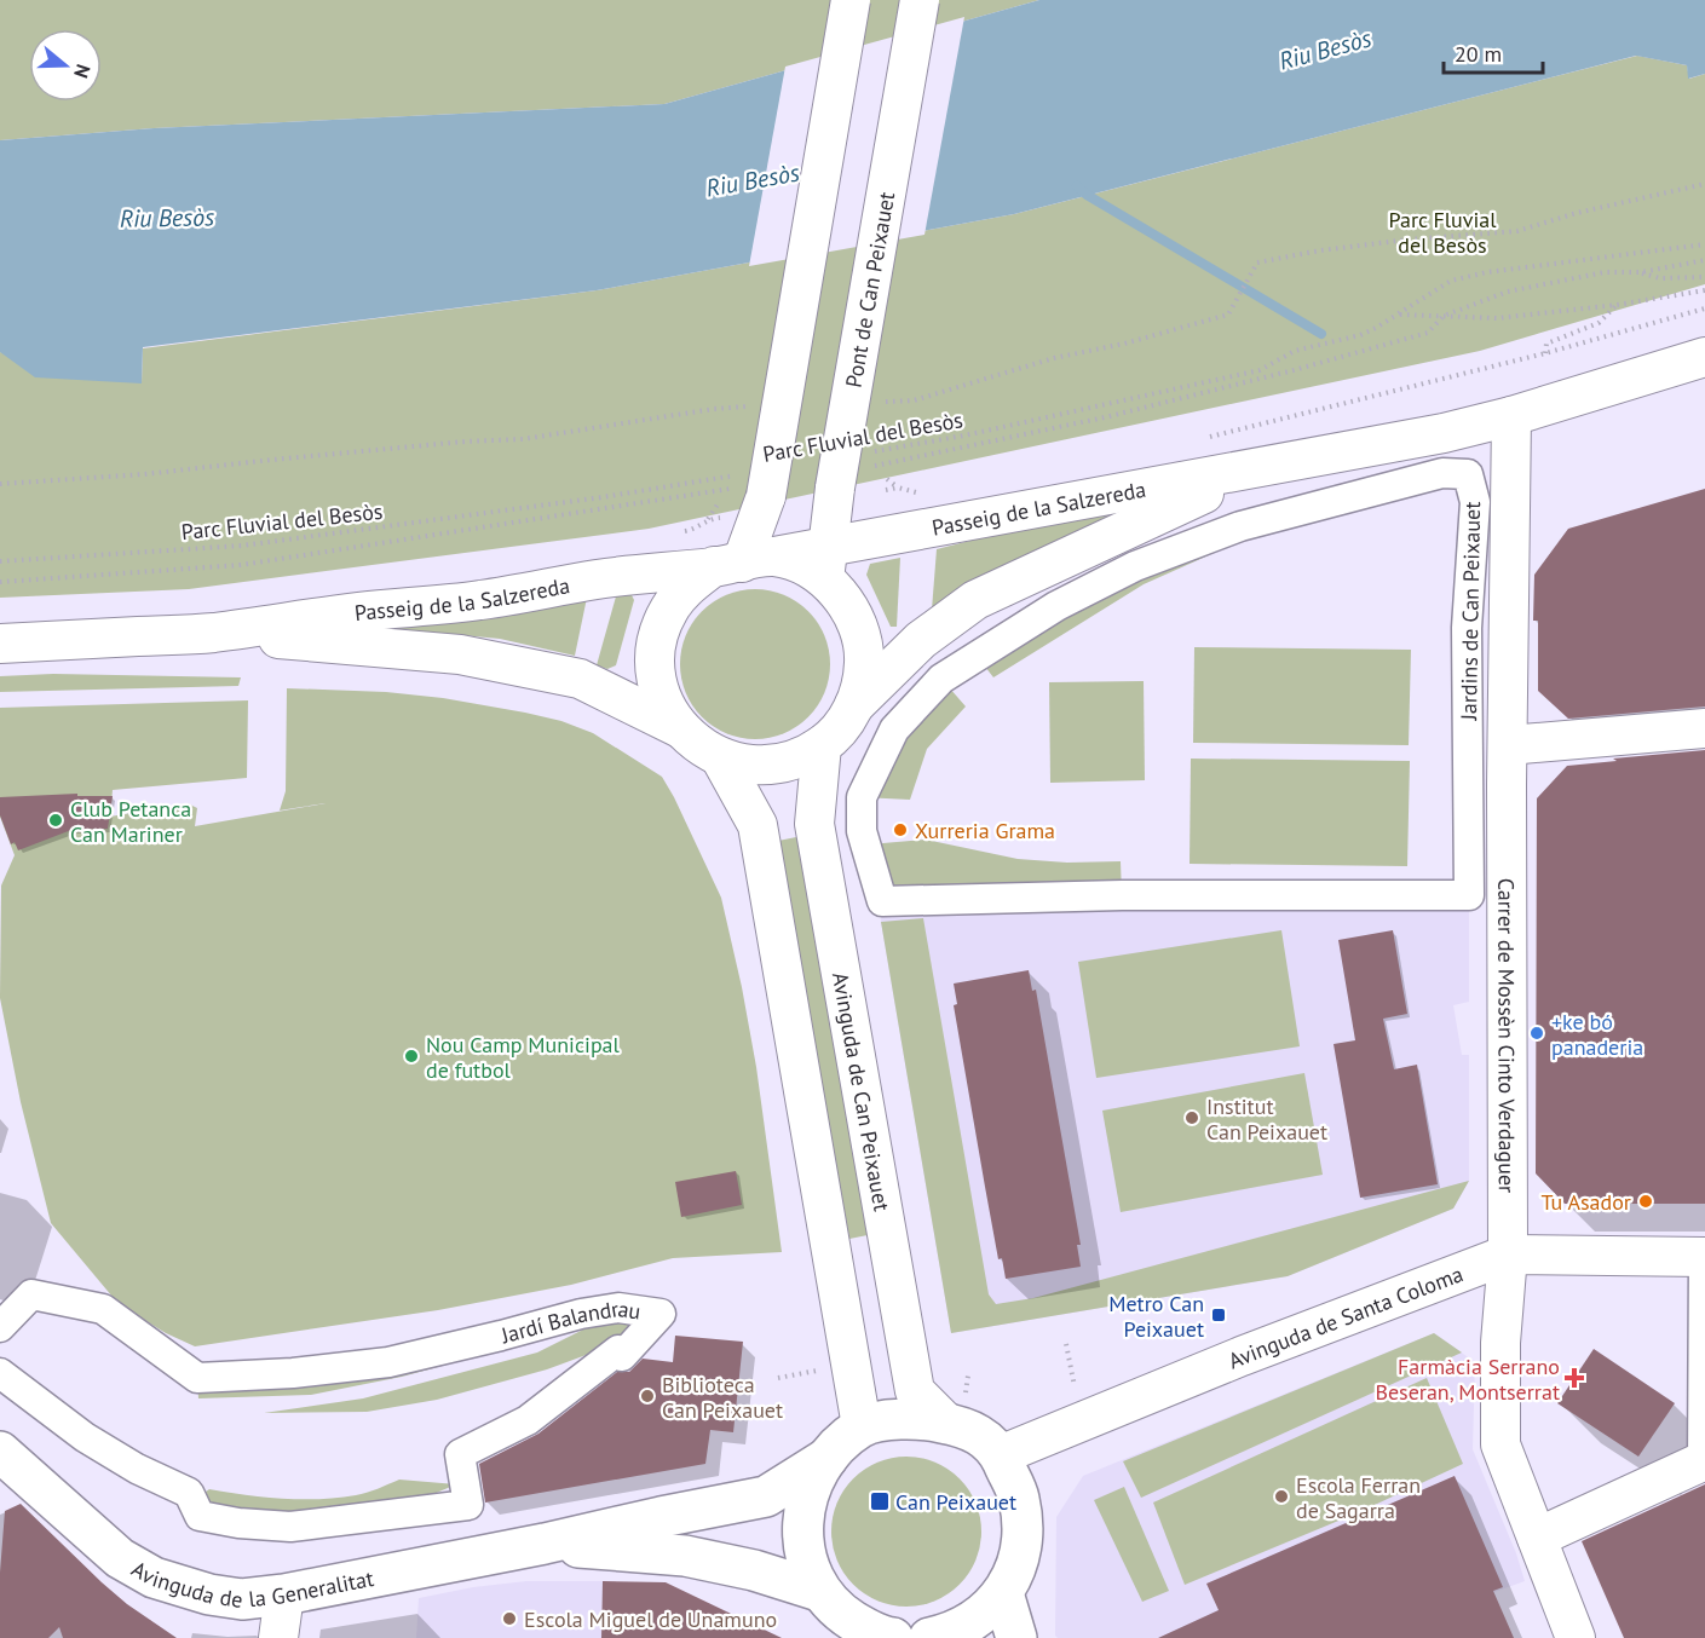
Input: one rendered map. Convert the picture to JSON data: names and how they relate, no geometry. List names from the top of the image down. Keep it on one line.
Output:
{"streets":{"street":["Pont de Can Peixauet","Passeig de la Salzereda","Jardins de Can Peixauet","Carrer de Mossèn Cinto Verdaguer","Avinguda de Can Peixauet","Avinguda de Santa Coloma","Jardí Balandrau","Avinguda de la Generalitat"],"path":["Parc Fluvial del Besòs"]},"crossings":[["Pont de Can Peixauet","Passeig de la Salzereda"],["Pont de Can Peixauet","Avinguda de Can Peixauet"],["Passeig de la Salzereda","Carrer de Mossèn Cinto Verdaguer"],["Passeig de la Salzereda","Avinguda de Can Peixauet"],["Carrer de Mossèn Cinto Verdaguer","Avinguda de Santa Coloma"]],"water":["Riu Besòs"],"parks":["Parc Fluvial del Besòs"],"places":{"other":["Club Petanca Can Mariner","Xurreria Grama","+ke bó panaderia","Nou Camp Municipal de futbol","Institut Can Peixauet","Tu Asador","Biblioteca Can Peixauet","Escola Ferran de Sagarra","Escola Miguel de Unamuno"],"transit":["Metro Can Peixauet","Can Peixauet"],"health":["Farmàcia Serrano Beseran, Montserrat"]},"scale_bar":"20 m","north":"right"}
